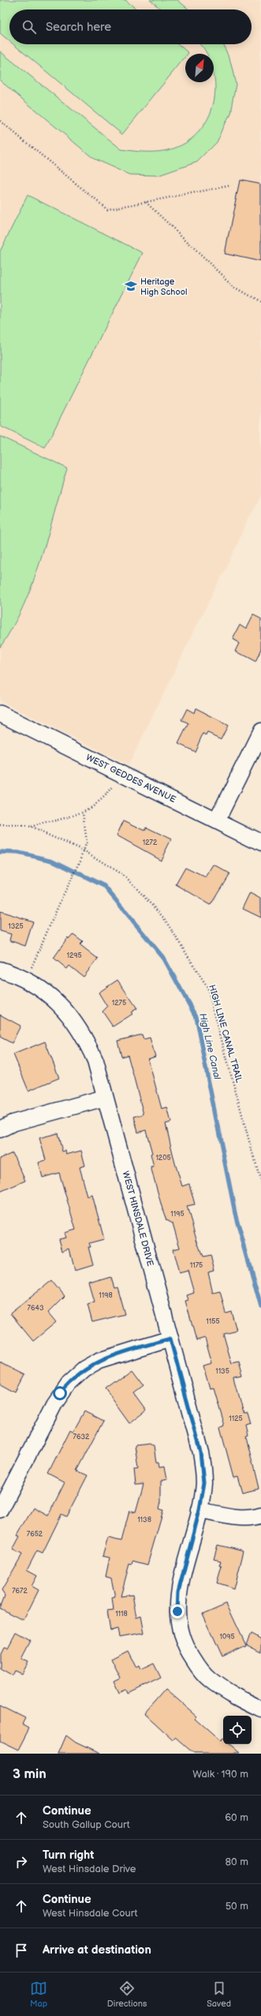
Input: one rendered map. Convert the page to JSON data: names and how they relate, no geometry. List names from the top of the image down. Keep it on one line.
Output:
{"streets":{"street":["WEST GEDDES AVENUE","WEST HINSDALE DRIVE"],"path":["HIGH LINE CANAL TRAIL"]},"water":["High Line Canal"],"places":{"school or university":["Heritage High School"]},"house_numbers":["1272","1325","1295","1275","1205","1195","1175","1198","7643","1155","1135","1125","7632","1138","7652","7672","1118","1095"],"north":"top right","page":{"search":"Search here","heading":["3 min","Walk · 190 m"],"list":[["Continue","South Gallup Court","60 m"],["Turn right","West Hinsdale Drive","80 m"],["Continue","West Hinsdale Court","50 m"],"Arrive at destination"],"nav":["Map","Directions","Saved"]}}
